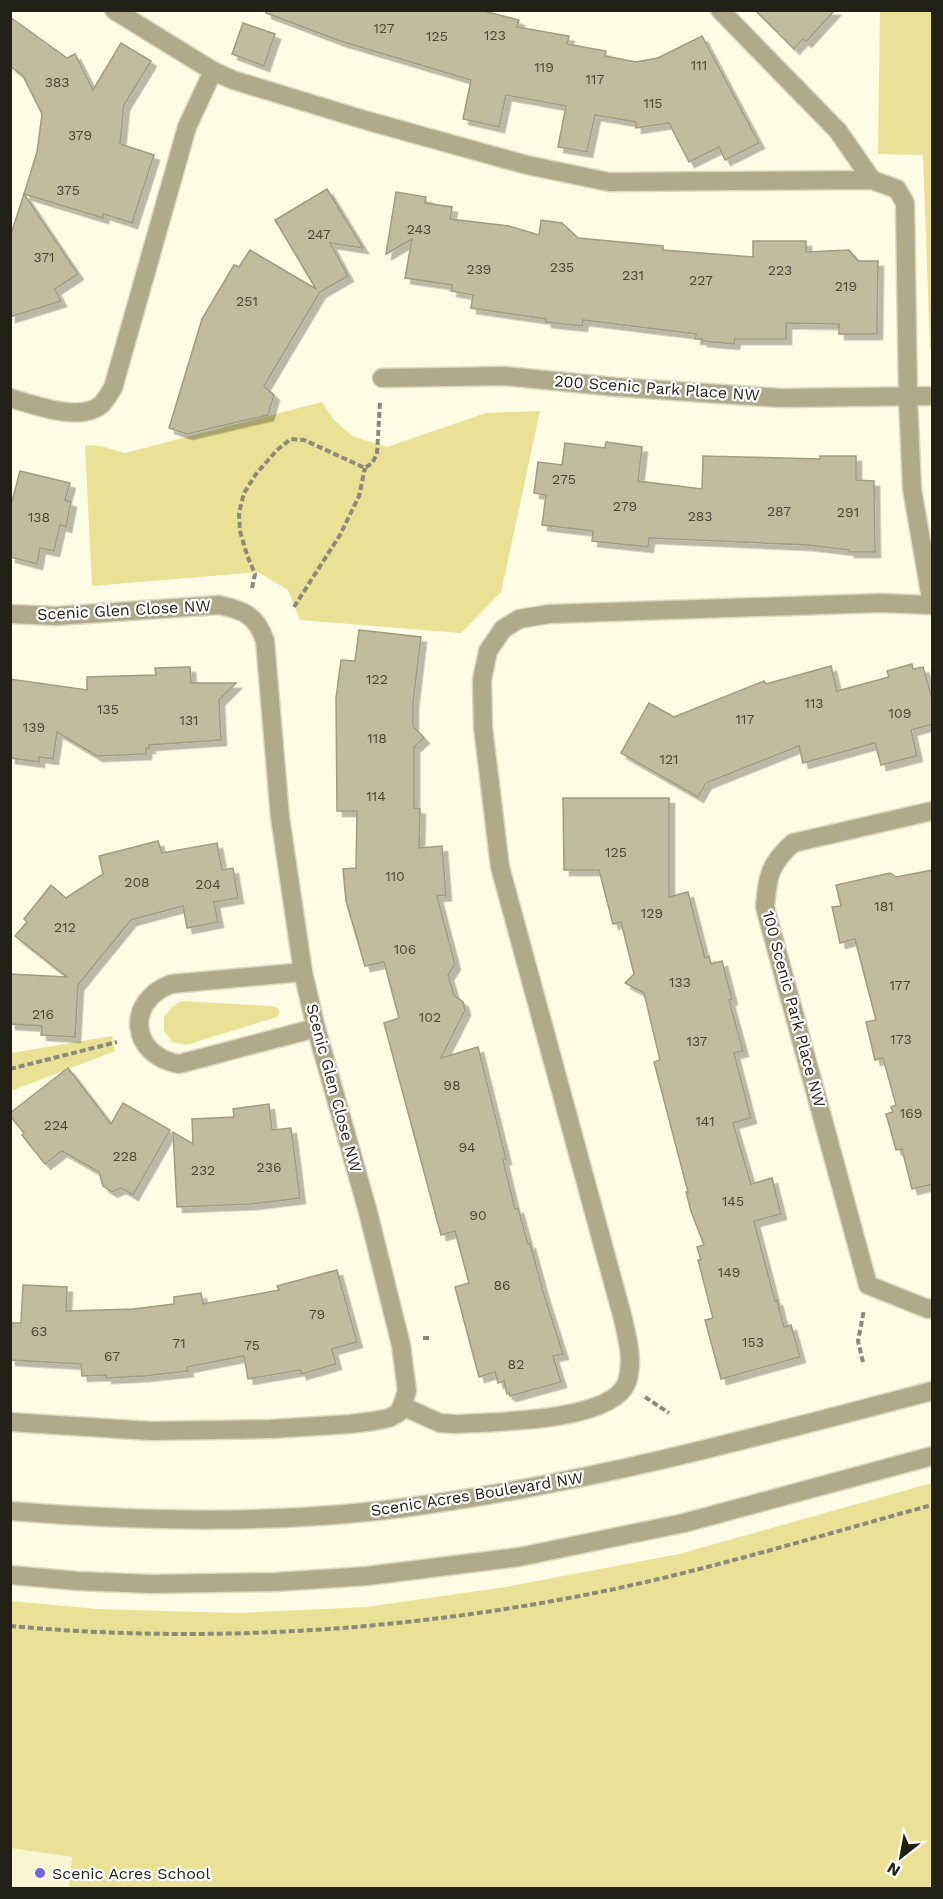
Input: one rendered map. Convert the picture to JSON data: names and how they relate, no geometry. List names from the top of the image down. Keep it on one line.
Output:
{"streets":{"street":["200 Scenic Park Place NW","Scenic Glen Close NW","100 Scenic Park Place NW","Scenic Acres Boulevard NW"]},"places":["Scenic Acres School"],"house_numbers":["127","123","125","111","119","117","383","115","379","375","243","247","371","235","239","223","231","227","219","251","275","279","287","291","283","138","122","113","135","109","117","131","139","118","121","114","125","110","208","204","181","129","212","106","133","177","216","102","173","137","98","169","141","224","94","228","236","232","145","90","149","86","79","63","153","71","75","67","82"],"north":"bottom left"}
